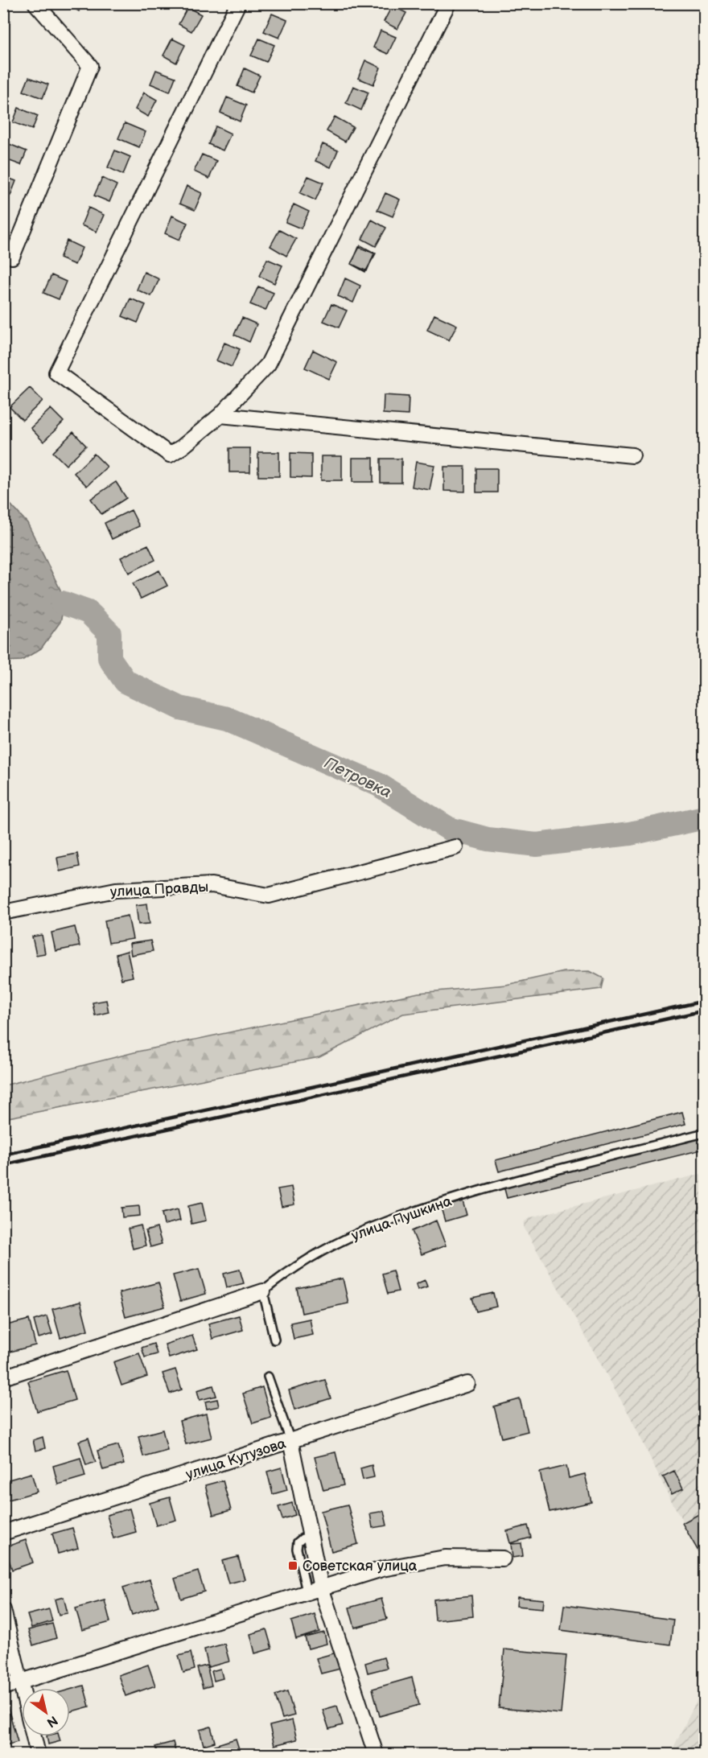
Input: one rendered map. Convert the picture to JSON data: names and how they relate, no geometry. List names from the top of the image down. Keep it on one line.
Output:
{"streets":{"street":["улица Правды","улица Пушкина","улица Кутузова"]},"water":["Петровка"],"places":{"transit":["Советская улица"]},"north":"bottom right"}
